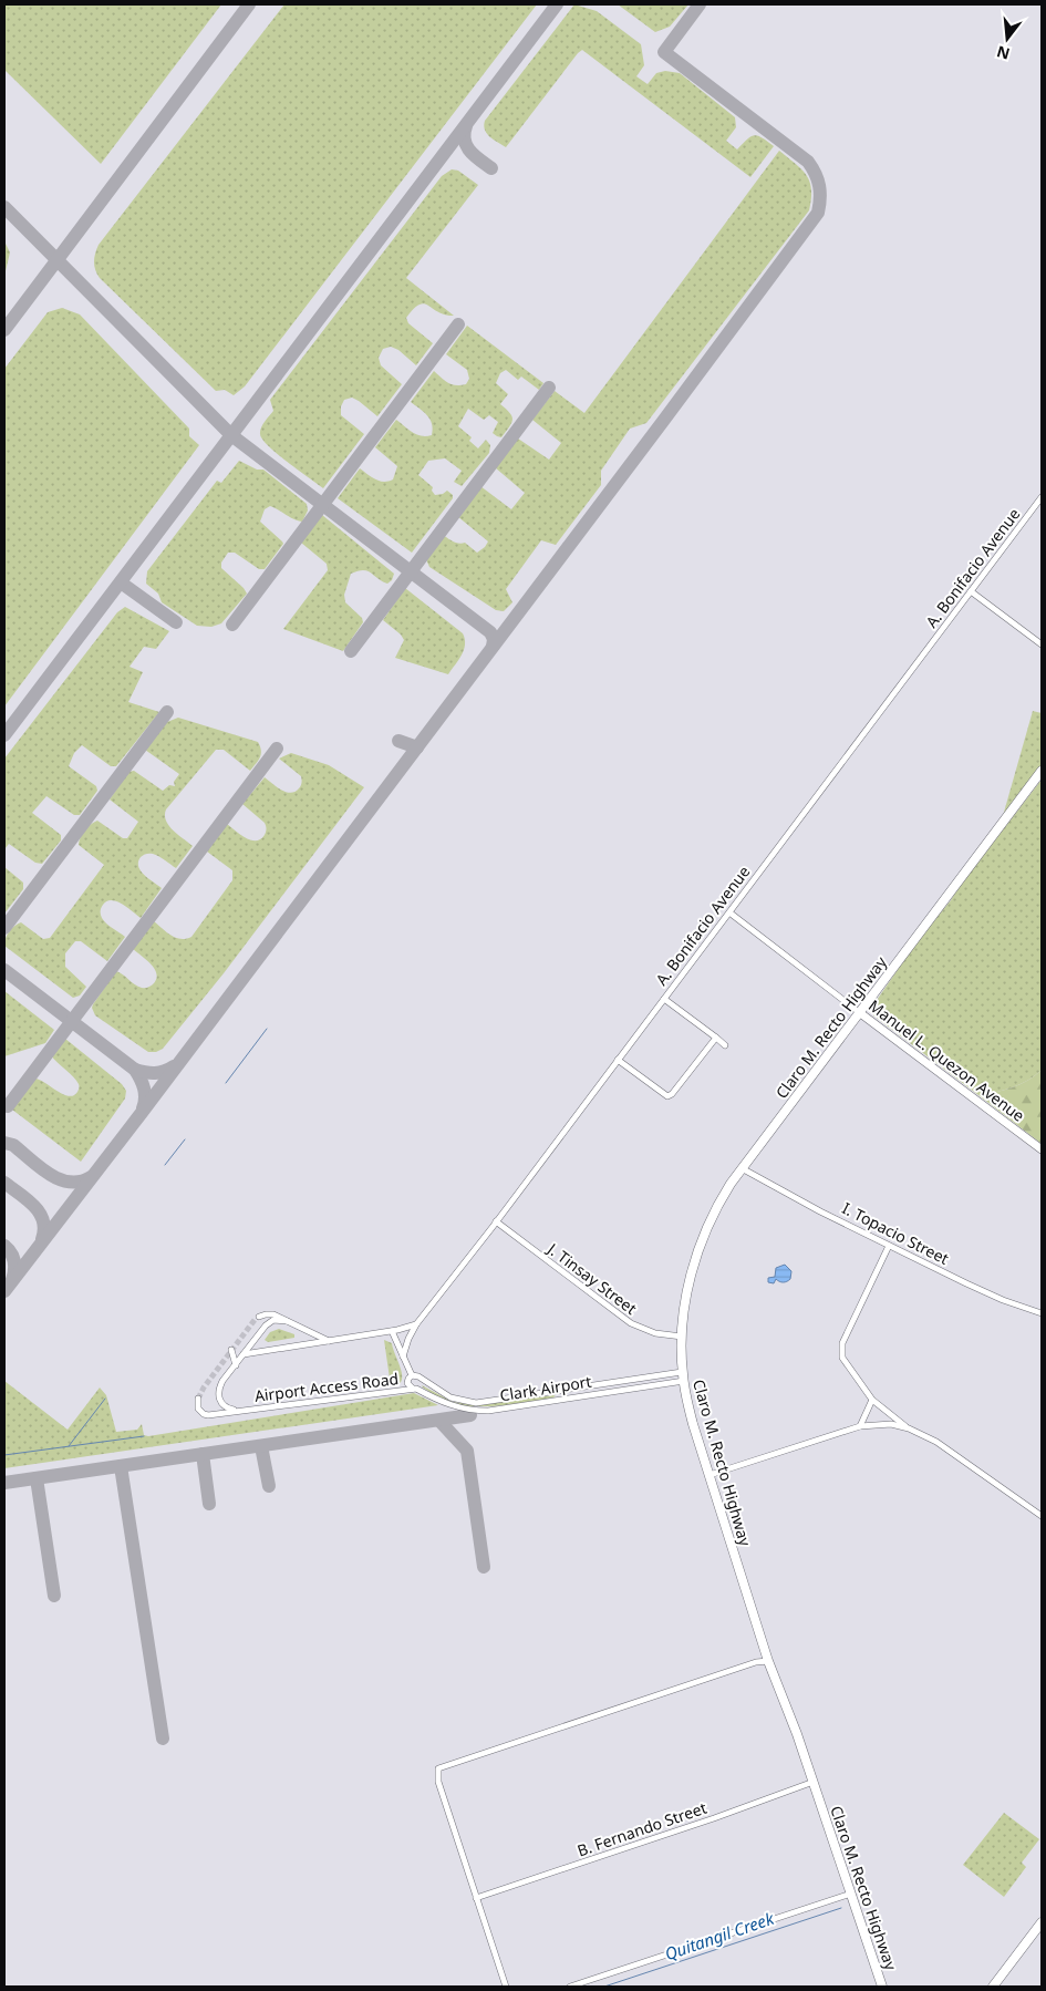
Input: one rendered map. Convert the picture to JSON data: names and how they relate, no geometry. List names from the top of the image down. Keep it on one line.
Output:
{"streets":{"main road":["Claro M. Recto Highway"],"street":["A. Bonifacio Avenue","Manuel L. Quezon Avenue","I. Topacio Street","J. Tinsay Street","Airport Access Road","Clark Airport","B. Fernando Street"]},"crossings":[["A. Bonifacio Avenue","Manuel L. Quezon Avenue"],["A. Bonifacio Avenue","J. Tinsay Street"],["Claro M. Recto Highway","Manuel L. Quezon Avenue"],["Claro M. Recto Highway","I. Topacio Street"],["Claro M. Recto Highway","J. Tinsay Street"],["Claro M. Recto Highway","Clark Airport"],["Claro M. Recto Highway","B. Fernando Street"],["Airport Access Road","Clark Airport"]],"water":["Quitangil Creek"],"north":"bottom"}
